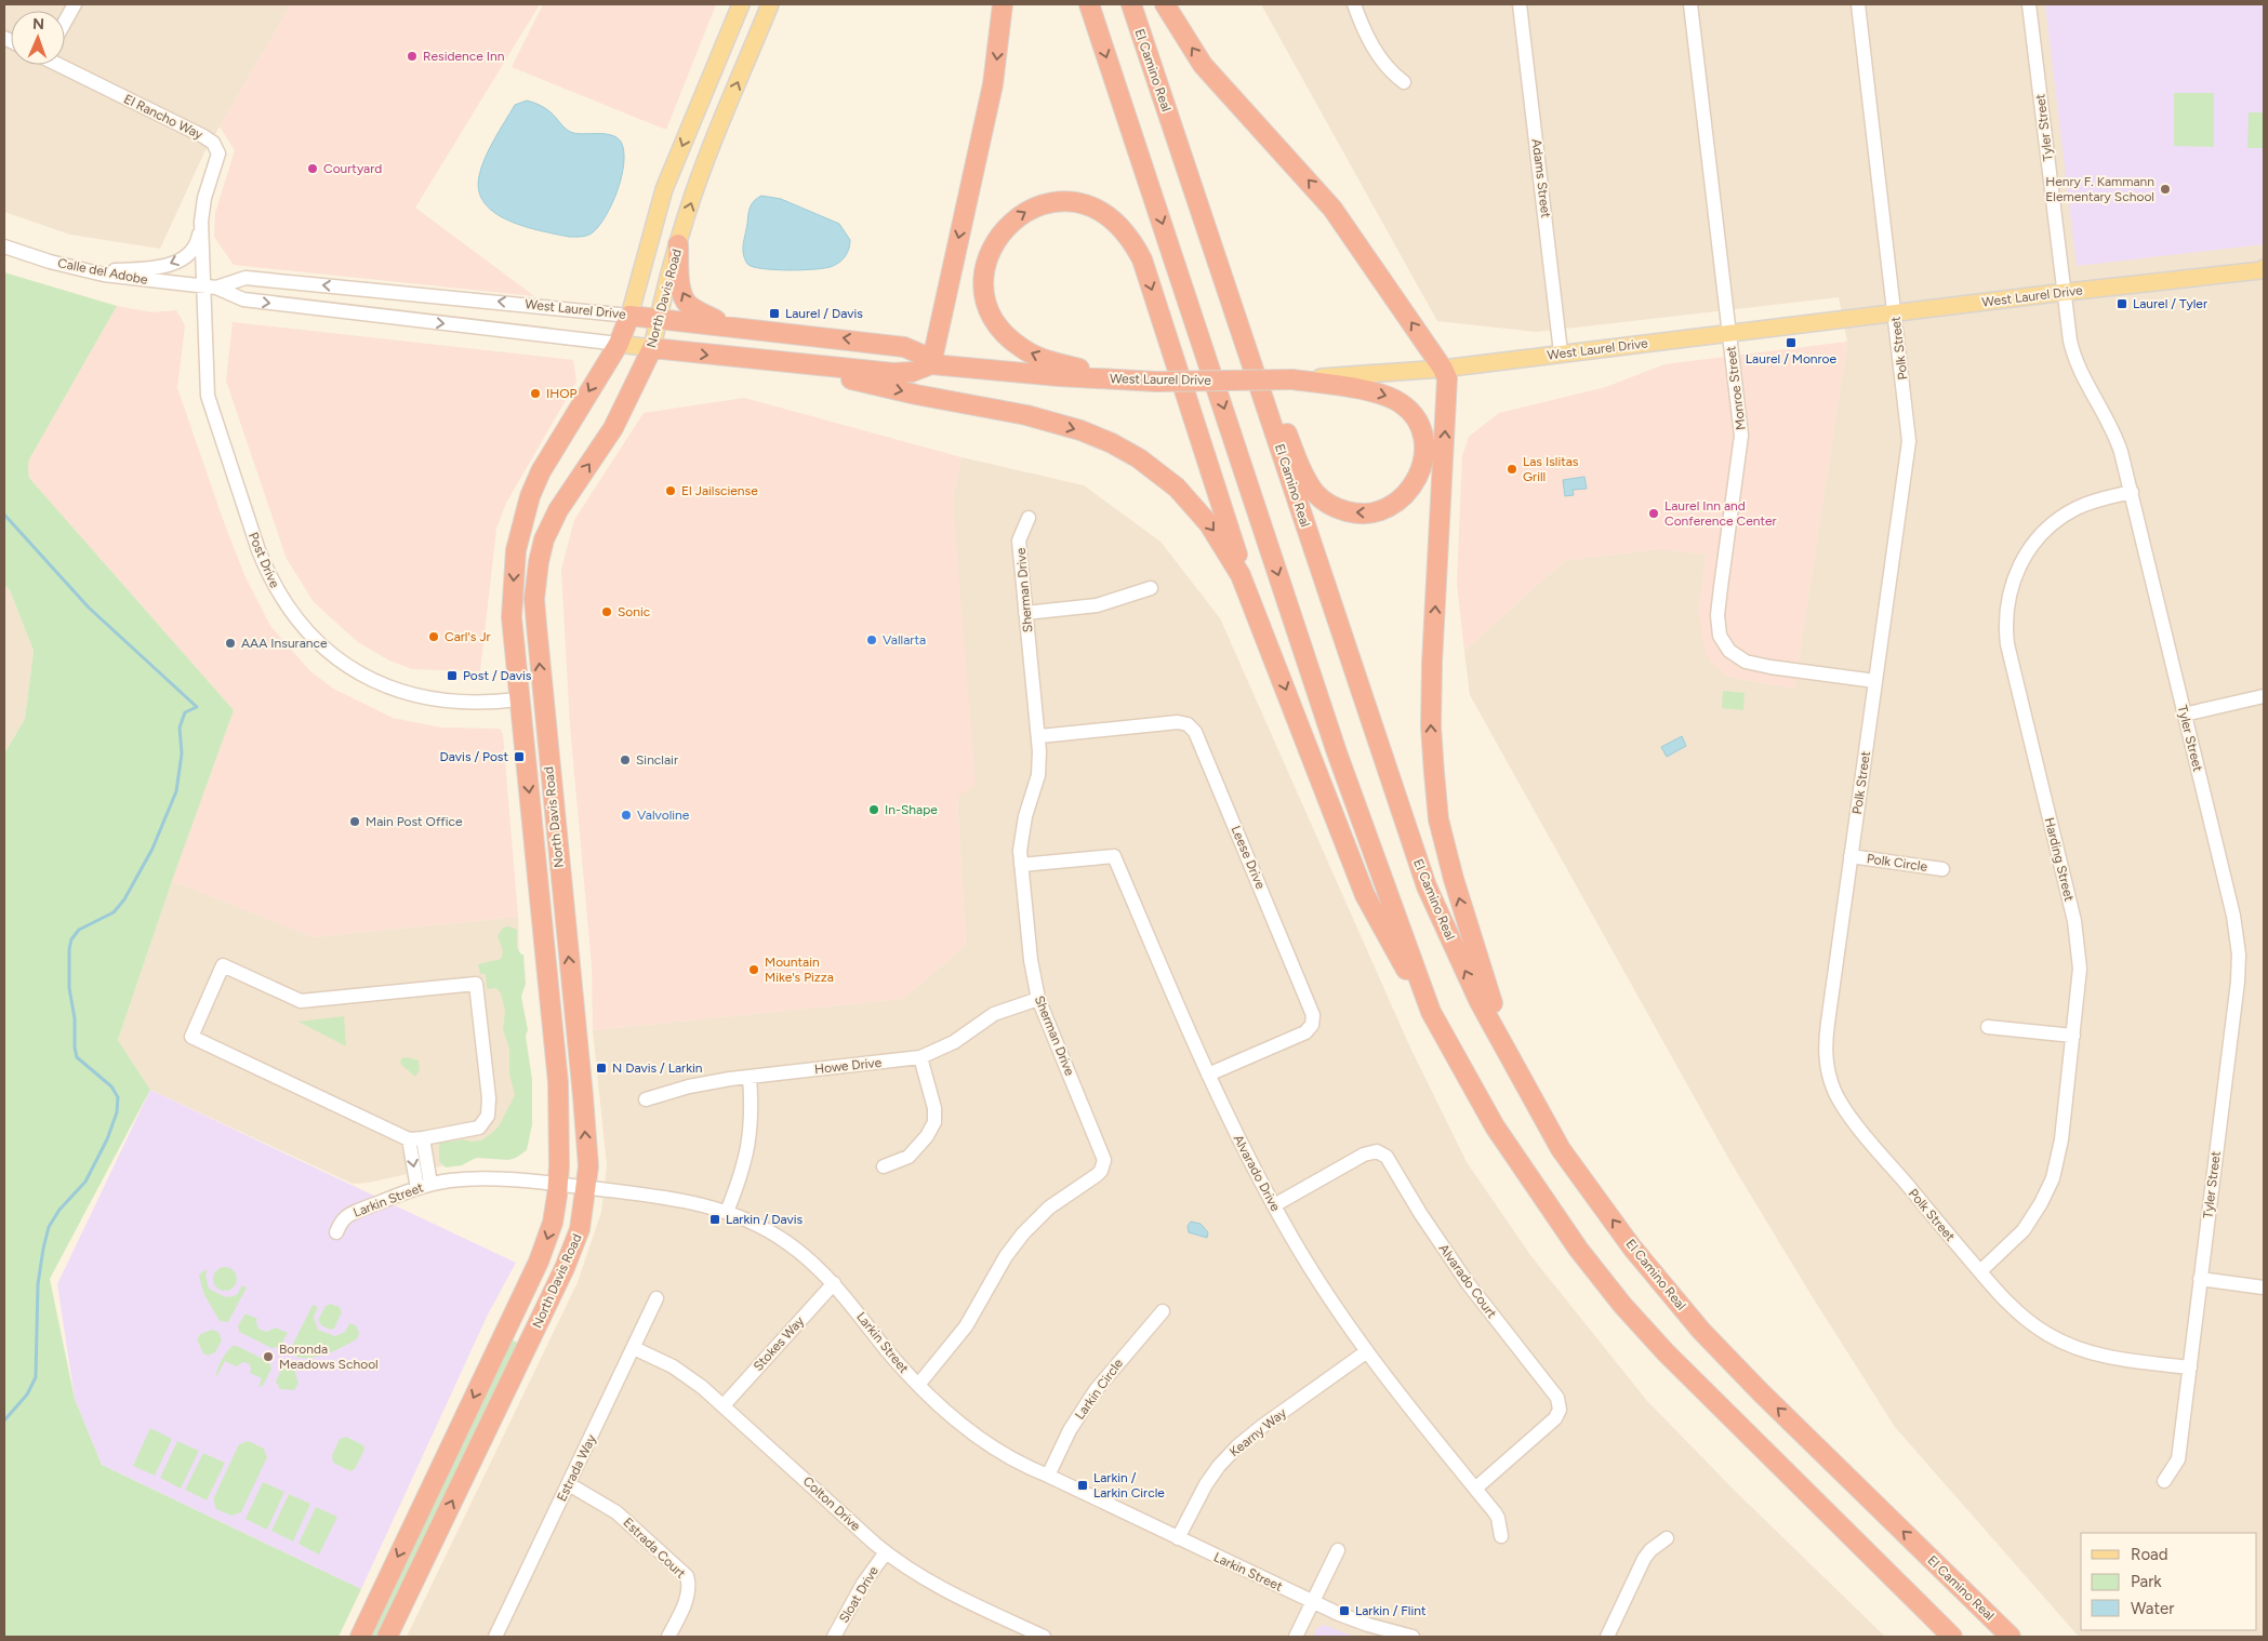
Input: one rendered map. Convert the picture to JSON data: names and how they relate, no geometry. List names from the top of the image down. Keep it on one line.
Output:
{"streets":{"highway":["El Camino Real","West Laurel Drive","North Davis Road"],"street":["El Rancho Way","Tyler Street","Adams Street","Calle del Adobe","Polk Street","Monroe Street","Post Drive","Sherman Drive","Leese Drive","Harding Street","Polk Circle","Howe Drive","Alvarado Drive","Larkin Street","Alvarado Court","Stokes Way","Larkin Circle","Kearny Way","Estrada Way","Colton Drive","Estrada Court","Sloat Drive"]},"crossings":[["El Rancho Way","Calle del Adobe"],["El Rancho Way","West Laurel Drive"],["El Rancho Way","Post Drive"],["Tyler Street","West Laurel Drive"],["Tyler Street","Polk Street"],["Tyler Street","Harding Street"],["Adams Street","West Laurel Drive"],["Calle del Adobe","West Laurel Drive"],["Calle del Adobe","Post Drive"],["West Laurel Drive","North Davis Road"],["West Laurel Drive","Polk Street"],["West Laurel Drive","Monroe Street"],["West Laurel Drive","Post Drive"],["North Davis Road","Post Drive"],["North Davis Road","Larkin Street"],["Polk Street","Monroe Street"],["Polk Street","Harding Street"],["Polk Street","Polk Circle"],["Sherman Drive","Leese Drive"],["Sherman Drive","Howe Drive"],["Sherman Drive","Alvarado Drive"],["Sherman Drive","Larkin Street"],["Leese Drive","Alvarado Drive"],["Alvarado Drive","Alvarado Court"],["Alvarado Drive","Kearny Way"],["Larkin Street","Stokes Way"],["Larkin Street","Larkin Circle"],["Larkin Street","Kearny Way"],["Stokes Way","Colton Drive"],["Estrada Way","Colton Drive"],["Estrada Way","Estrada Court"],["Colton Drive","Sloat Drive"]],"places":{"other":["Residence Inn","Courtyard","Henry F. Kammann Elementary School","IHOP","Las Islitas Grill","El Jailsciense","Laurel Inn and Conference Center","Sonic","Carl's Jr","Vallarta","AAA Insurance","Sinclair","In-Shape","Valvoline","Main Post Office","Mountain Mike's Pizza","Boronda Meadows School"],"transit":["Laurel / Tyler","Laurel / Davis","Laurel / Monroe","Post / Davis","Davis / Post","N Davis / Larkin","Larkin / Davis","Larkin / Larkin Circle","Larkin / Flint"]},"legend":["Road","Park","Water"],"north":"top"}
